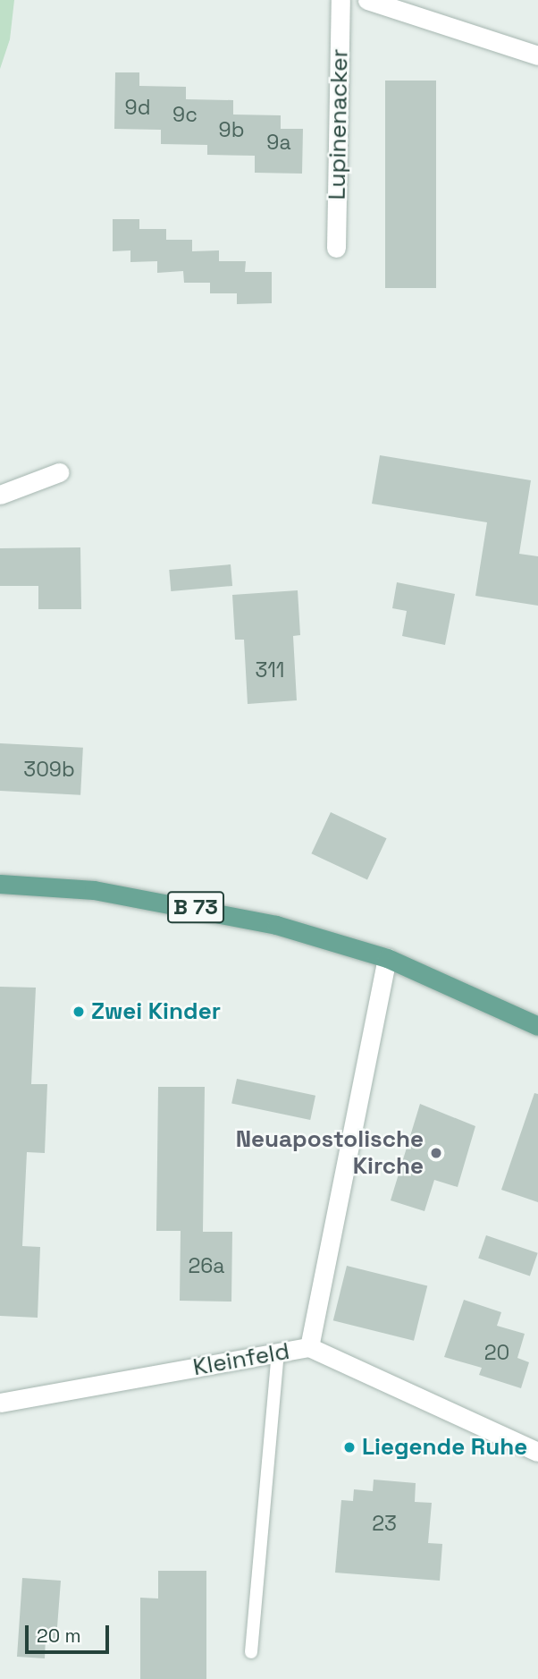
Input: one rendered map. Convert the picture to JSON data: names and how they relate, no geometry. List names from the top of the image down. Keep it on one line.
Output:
{"streets":{"main road":["B 73"],"street":["Lupinenacker","Kleinfeld"]},"places":["Zwei Kinder","Neuapostolische Kirche","Liegende Ruhe"],"house_numbers":["9d","9c","9b","9a","311","309b","26a","20","23"],"scale_bar":"20 m"}
